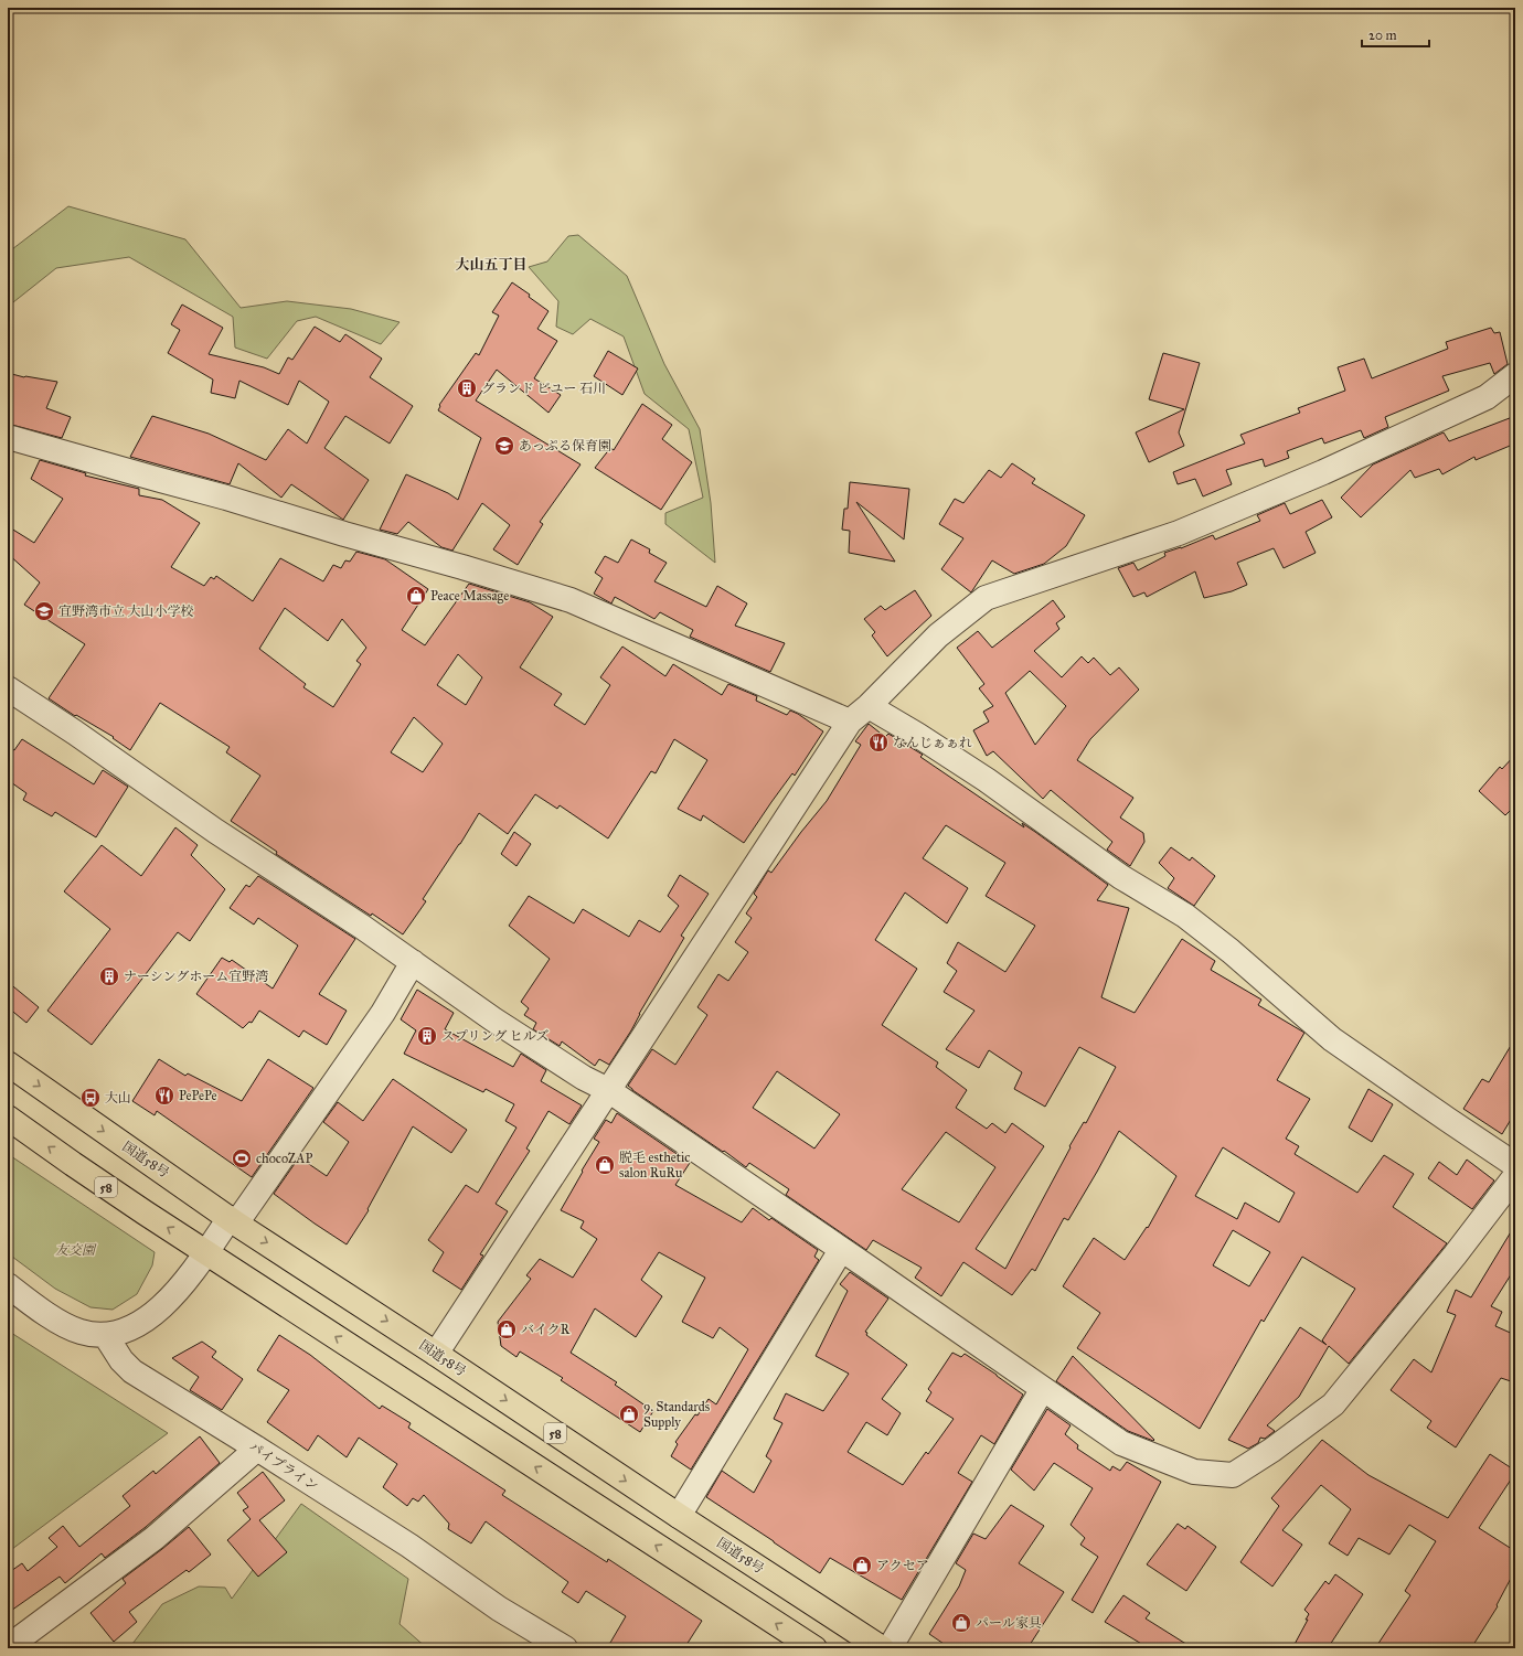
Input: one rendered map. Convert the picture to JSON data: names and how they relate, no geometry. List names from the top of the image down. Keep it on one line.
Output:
{"streets":{"highway":["国道58号","58"],"street":["パイプライン"]},"districts":["大山五丁目"],"parks":["友交園"],"places":{"building":["グランド ビユー 石川","ナーシングホーム宜野湾","スプリング ヒルズ"],"school or university":["あっぷる保育園","宜野湾市立 大山小学校"],"shop":["Peace Massage","脱毛 esthetic salon RuRu","バイクR","9. Standards Supply","アクセア","パール家具"],"restaurant":["なんじぁぁれ","PePePe"],"bus stop":["大山"],"sports":["chocoZAP"]},"scale_bar":"20 m"}
